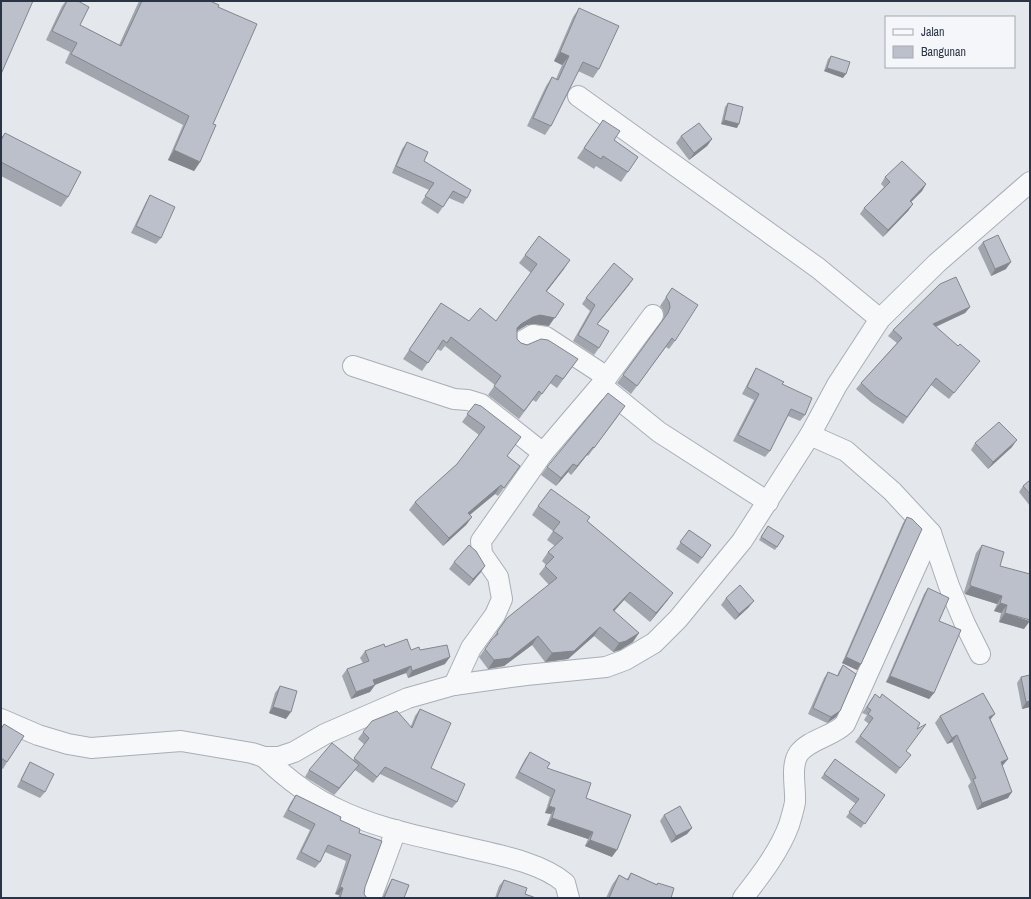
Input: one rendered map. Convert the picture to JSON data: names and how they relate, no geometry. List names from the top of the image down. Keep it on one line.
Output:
{"legend":["Jalan","Bangunan"]}
